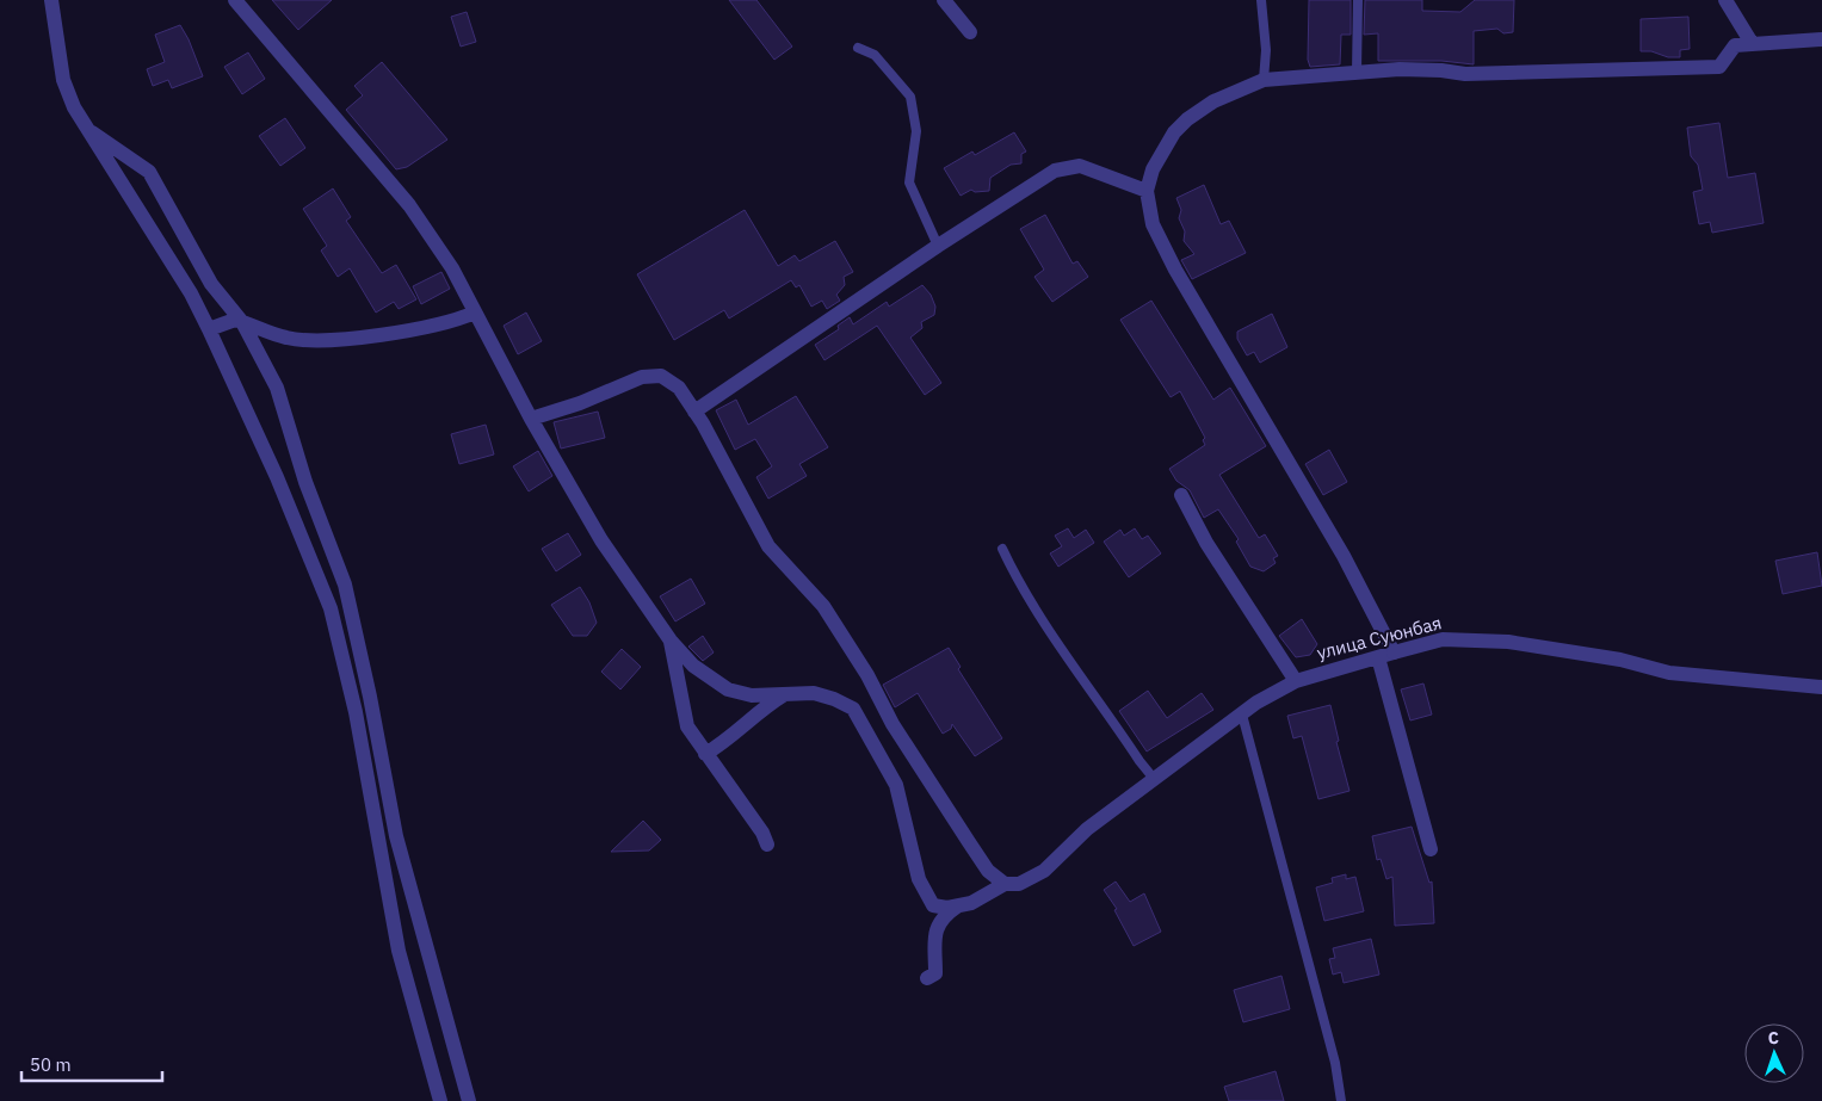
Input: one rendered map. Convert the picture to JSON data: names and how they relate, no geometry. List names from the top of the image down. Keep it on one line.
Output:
{"streets":{"street":["улица Суюнбая"]},"scale_bar":"50 m","north":"top"}
